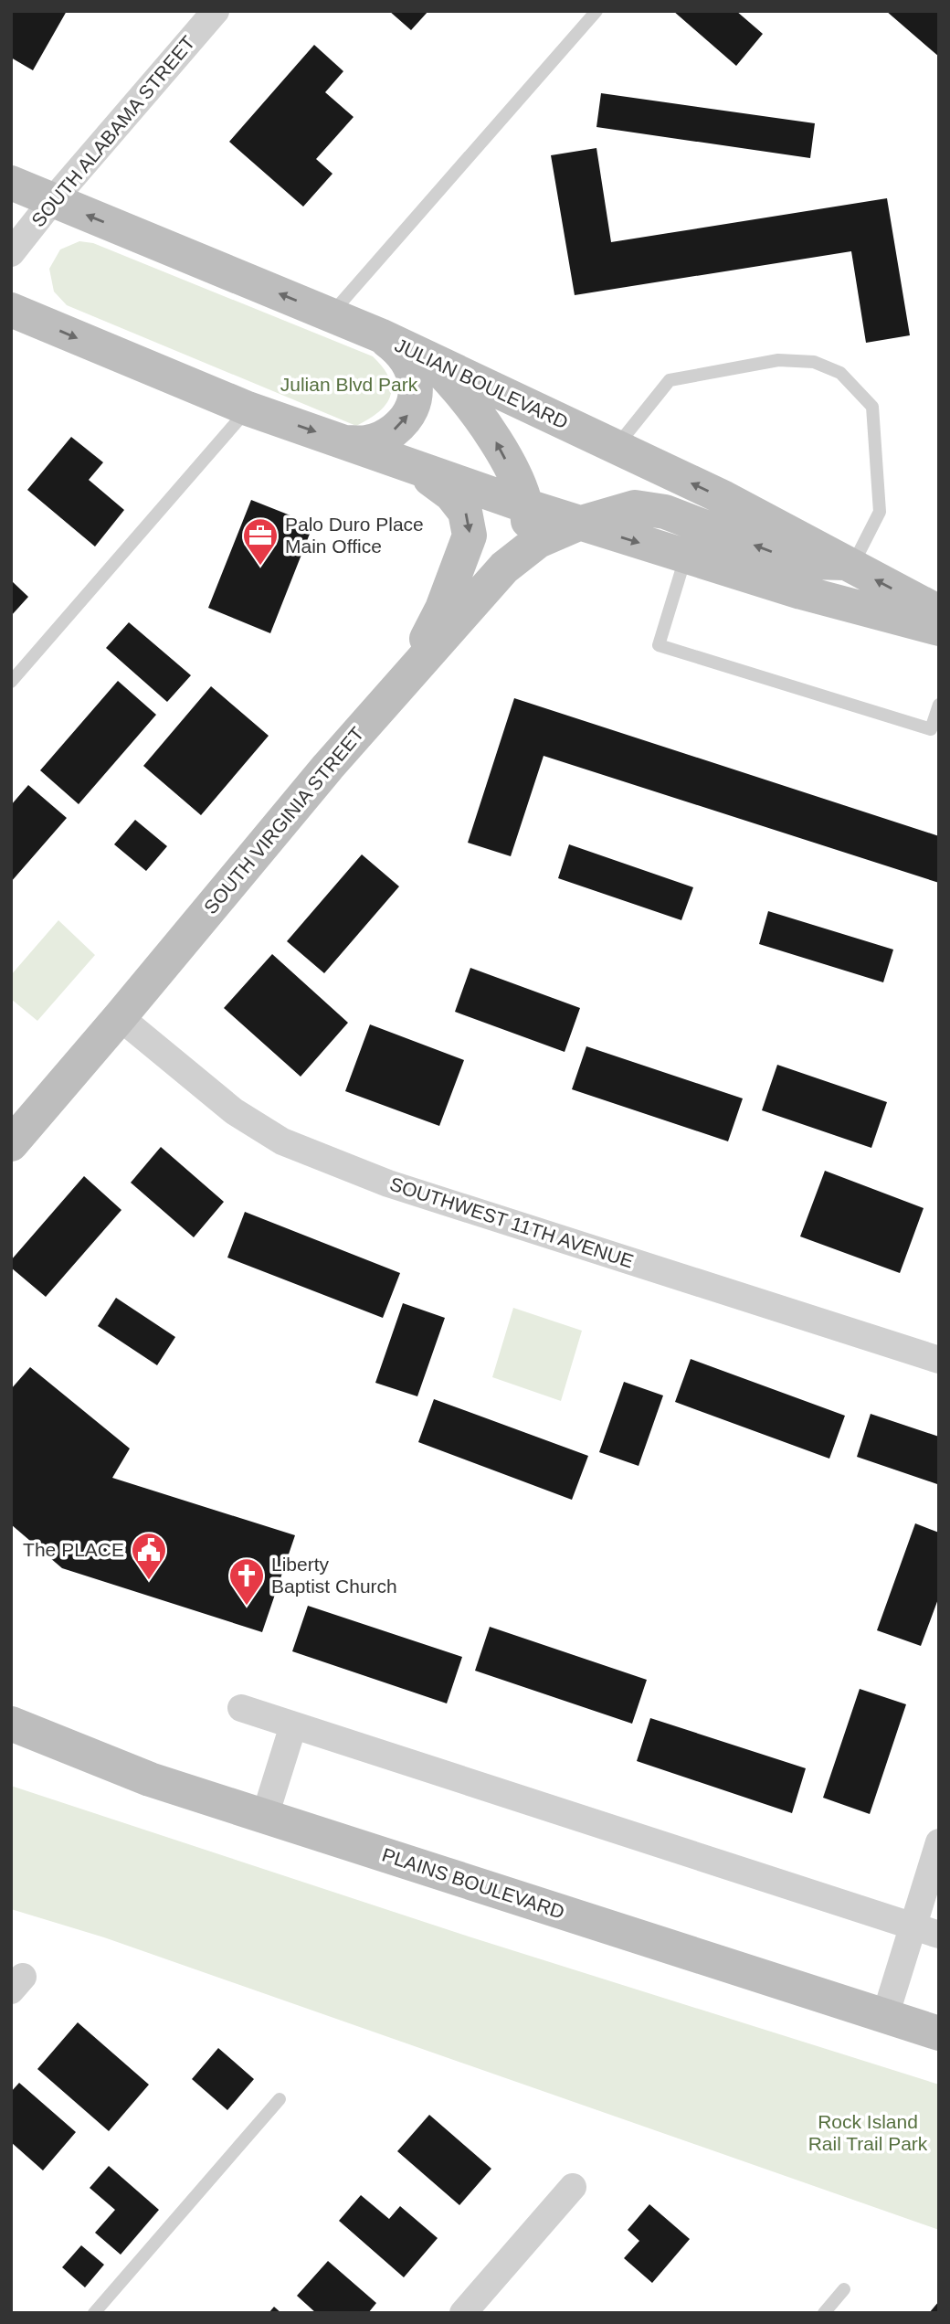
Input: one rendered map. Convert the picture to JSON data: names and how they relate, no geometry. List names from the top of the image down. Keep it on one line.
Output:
{"streets":{"street":["SOUTH ALABAMA STREET","JULIAN BOULEVARD","SOUTH VIRGINIA STREET","SOUTHWEST 11TH AVENUE","PLAINS BOULEVARD"]},"crossings":[["SOUTH ALABAMA STREET","JULIAN BOULEVARD"],["JULIAN BOULEVARD","SOUTH VIRGINIA STREET"],["SOUTH VIRGINIA STREET","SOUTHWEST 11TH AVENUE"]],"parks":["Julian Blvd Park","Rock Island Rail Trail Park"],"places":{"office":["Palo Duro Place Main Office"],"public building":["The PLACE"],"church":["Liberty Baptist Church"]}}
